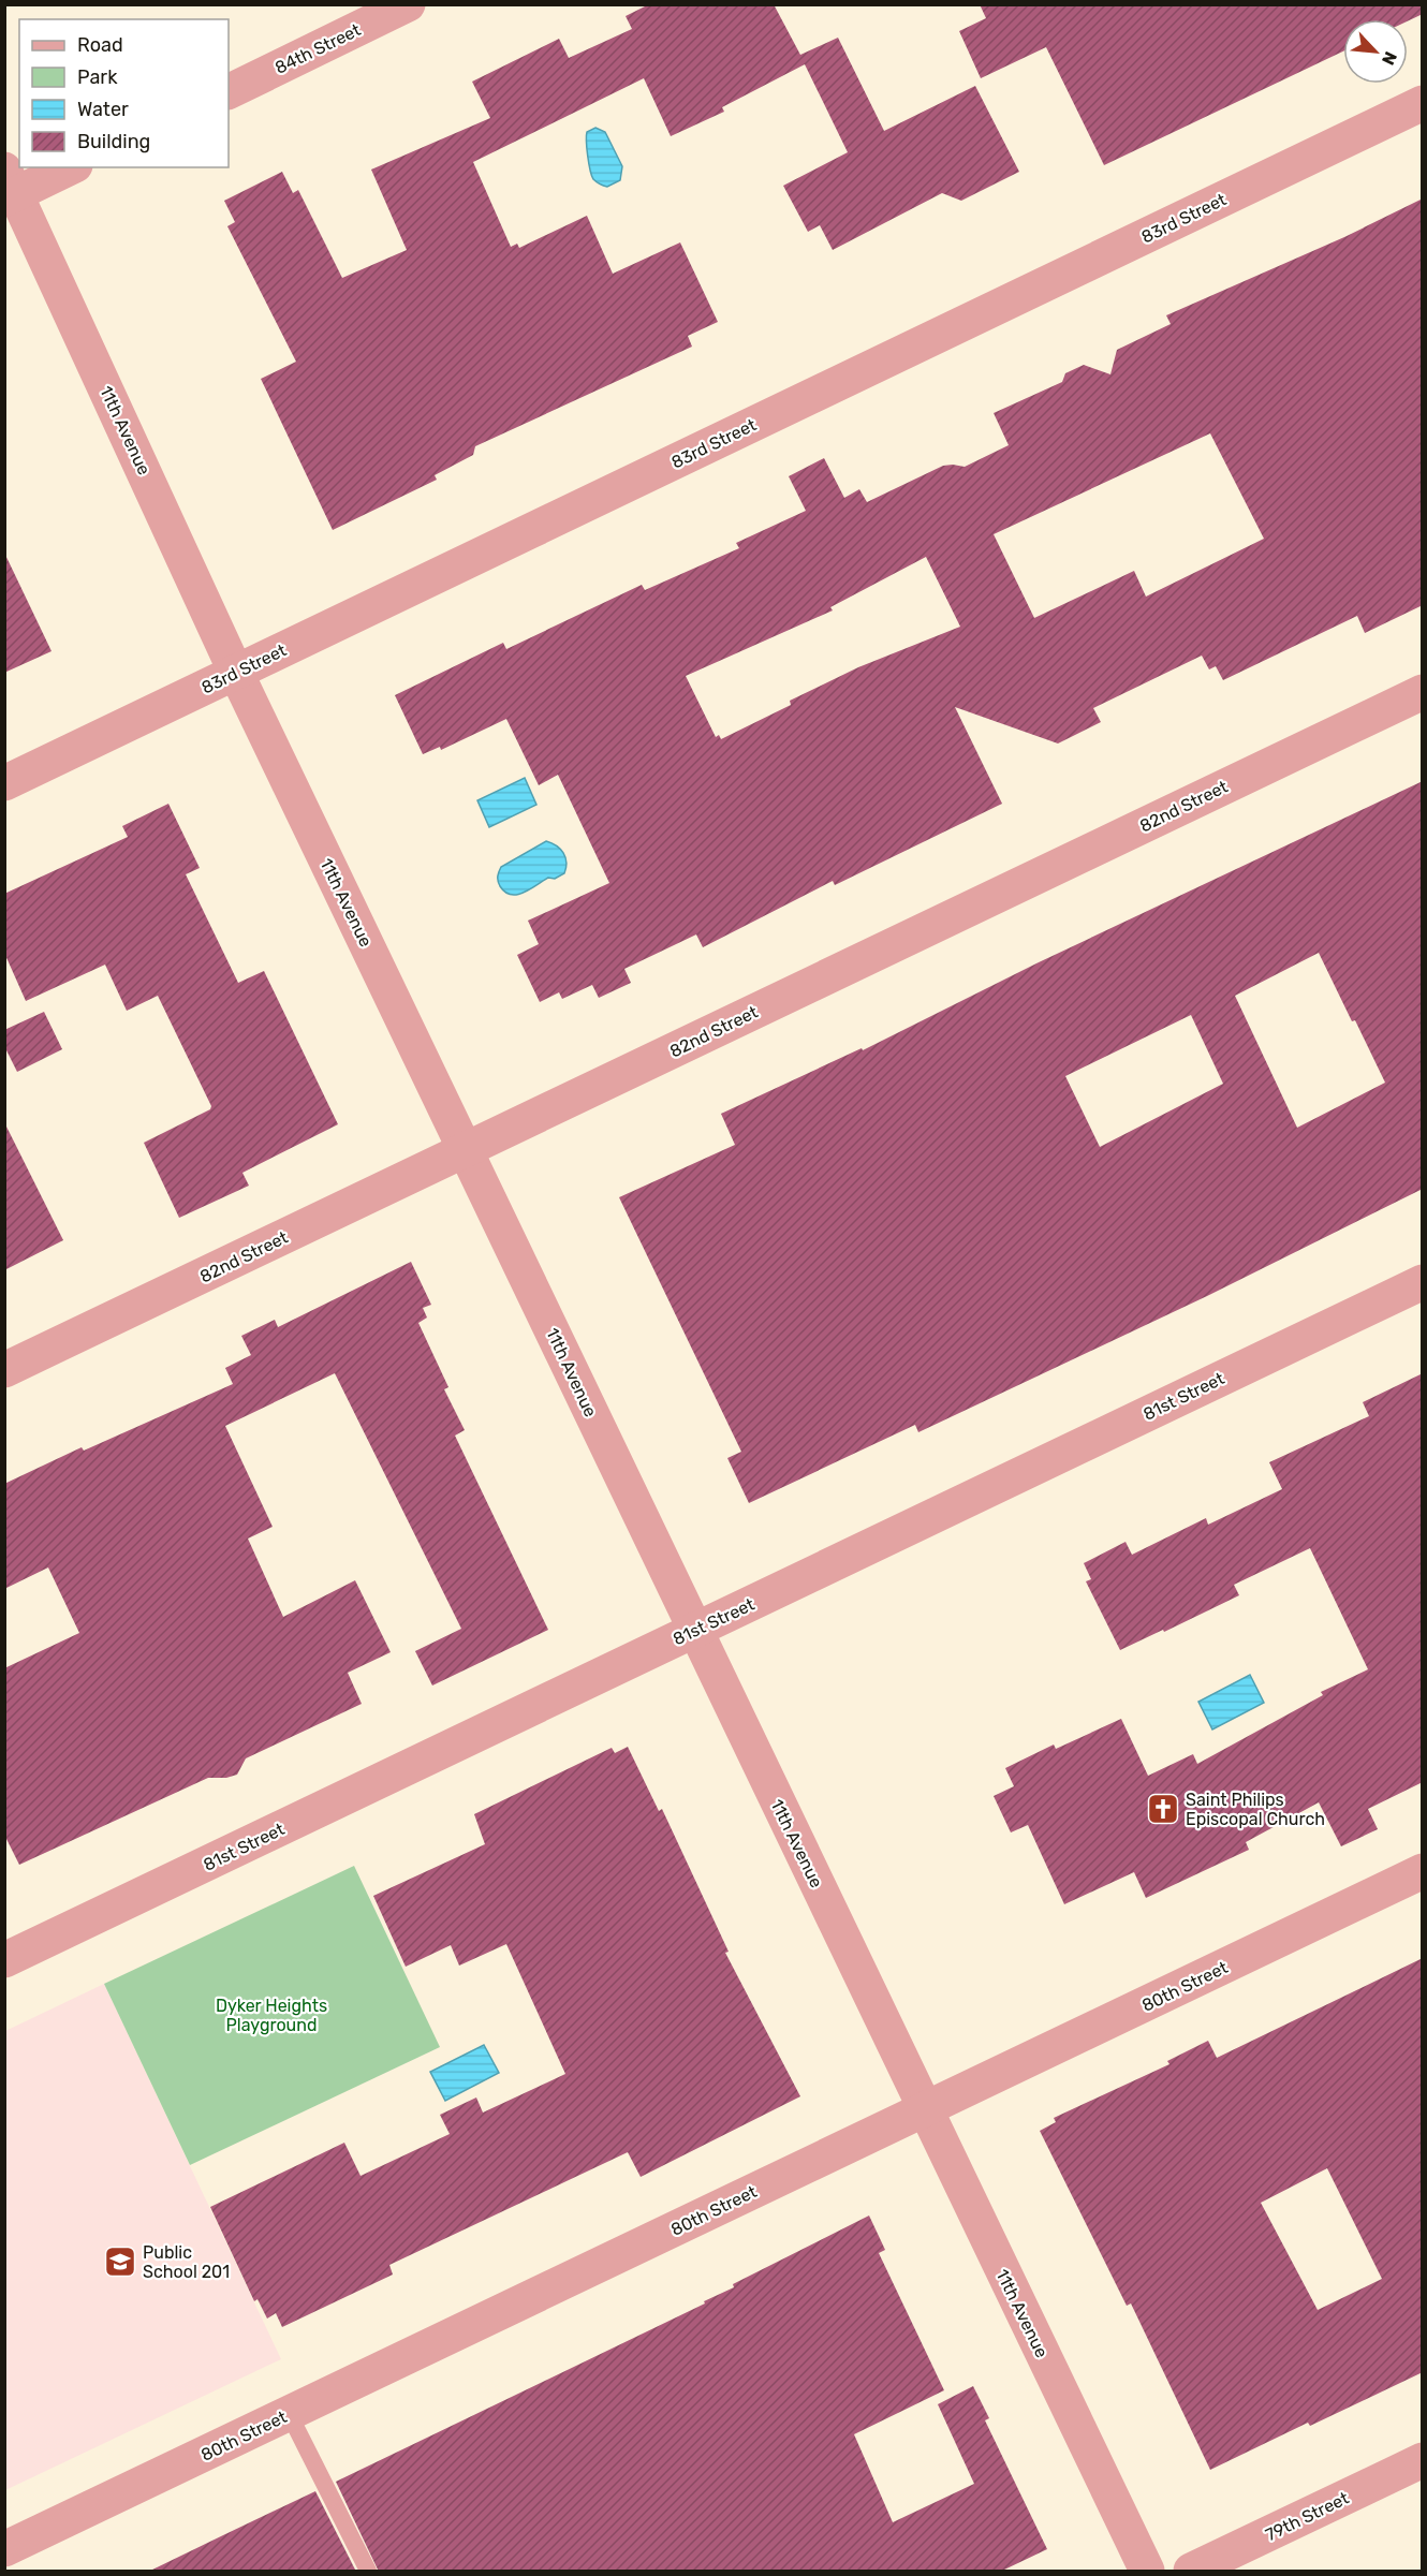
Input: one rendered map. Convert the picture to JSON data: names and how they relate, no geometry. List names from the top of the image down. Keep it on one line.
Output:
{"streets":{"street":["84th Street","83rd Street","11th Avenue","82nd Street","81st Street","80th Street","79th Street"]},"crossings":[["83rd Street","11th Avenue"],["11th Avenue","82nd Street"],["11th Avenue","81st Street"],["11th Avenue","80th Street"]],"parks":["Dyker Heights Playground"],"places":{"church":["Saint Philips Episcopal Church"],"school or university":["Public School 201"]},"legend":["Road","Park","Water","Building"],"north":"bottom right"}
